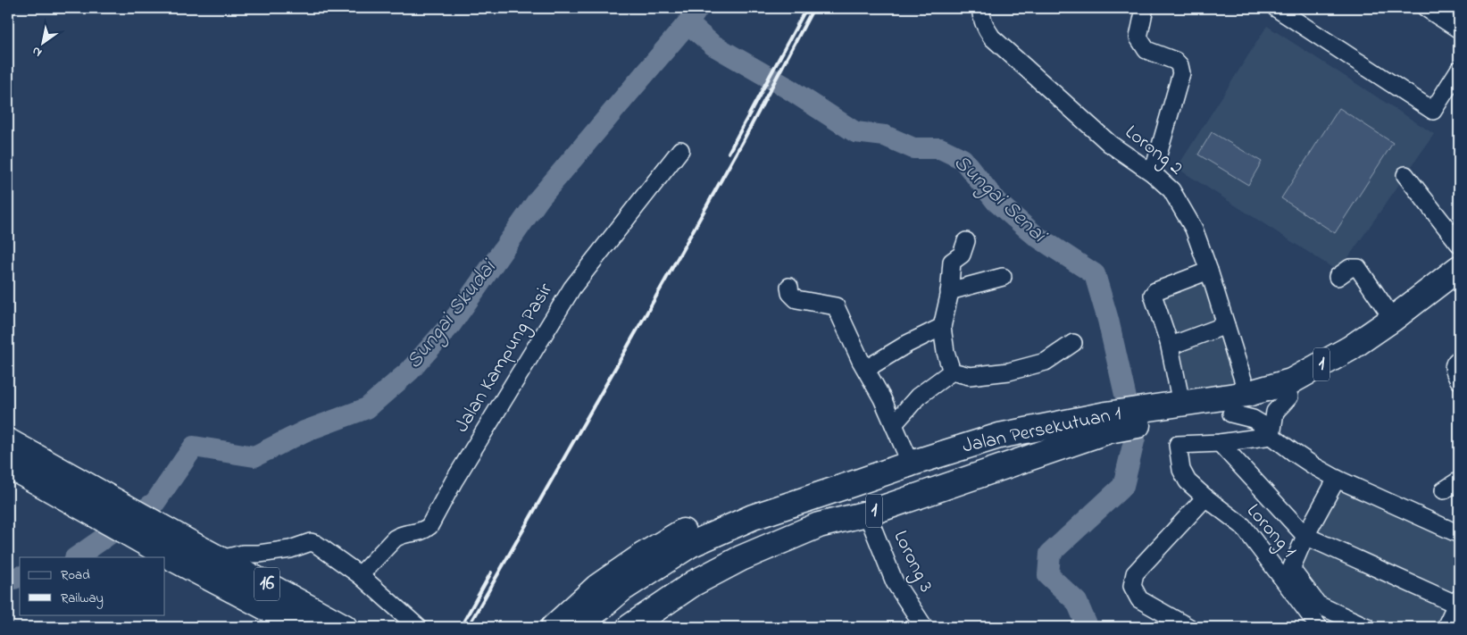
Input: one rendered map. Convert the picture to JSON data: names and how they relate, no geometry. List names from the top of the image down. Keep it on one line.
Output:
{"streets":{"highway":["1","Jalan Persekutuan 1","16"],"street":["Lorong 2","Jalan Kampung Pasir","Lorong 1","Lorong 3"]},"crossings":[["Lorong 2","Jalan Persekutuan 1"],["Jalan Persekutuan 1","Lorong 3"]],"water":["Sungai Senai","Sungai Skudai"],"legend":["Road","Railway"],"north":"bottom left"}
